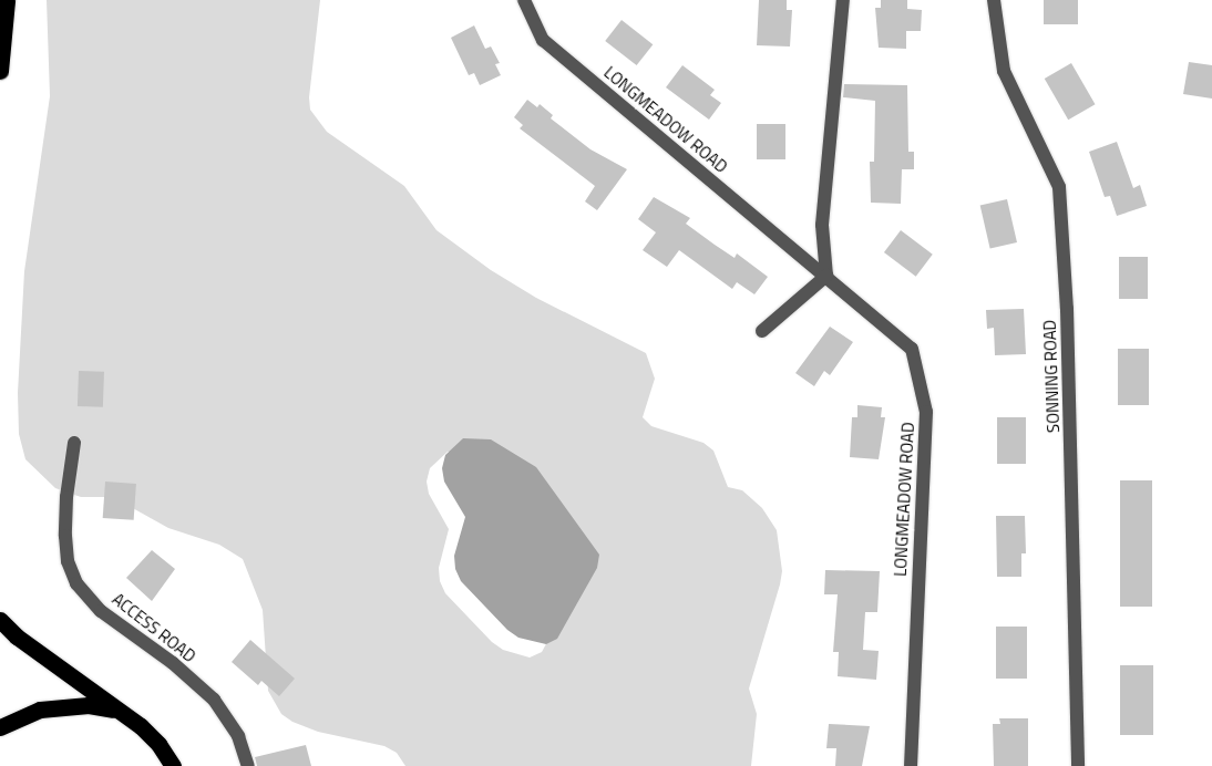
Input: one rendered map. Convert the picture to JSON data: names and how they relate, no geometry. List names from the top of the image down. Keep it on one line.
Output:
{"streets":{"street":["LONGMEADOW ROAD","SONNING ROAD","ACCESS ROAD"]}}
